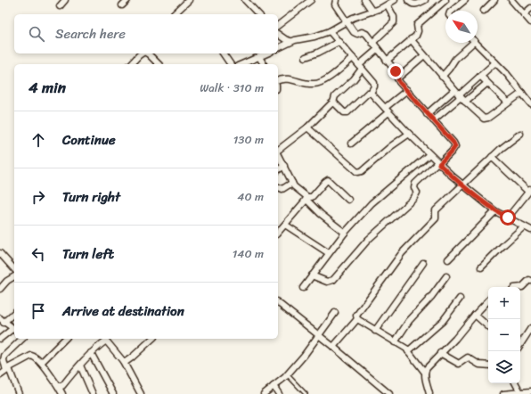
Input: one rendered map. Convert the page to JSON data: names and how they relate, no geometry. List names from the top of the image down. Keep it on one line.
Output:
{"north":"top left","page":{"search":"Search here","heading":["4 min","Walk · 310 m"],"list":[["Continue","130 m"],["Turn right","40 m"],["Turn left","140 m"],"Arrive at destination"],"map_buttons":["+","−"]}}
